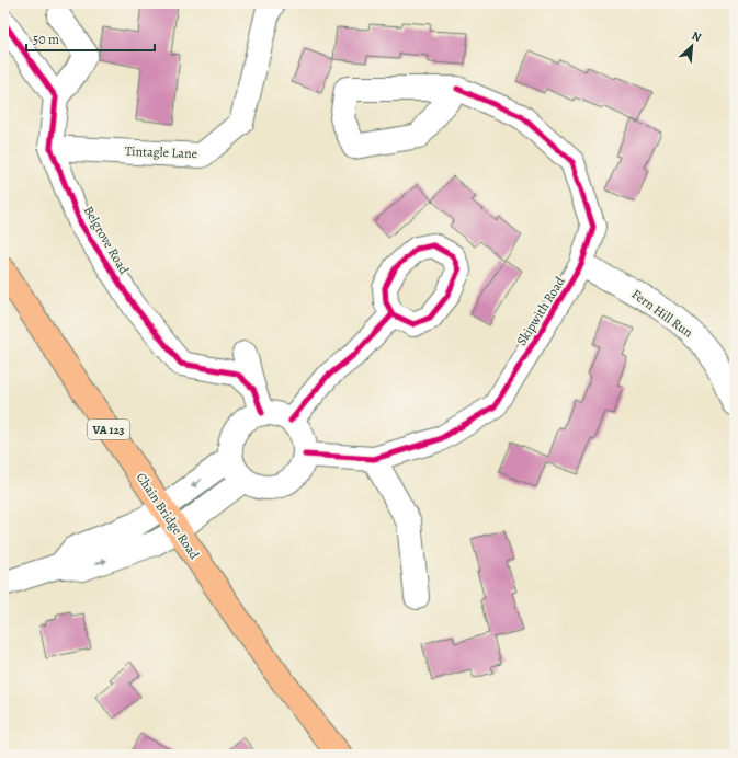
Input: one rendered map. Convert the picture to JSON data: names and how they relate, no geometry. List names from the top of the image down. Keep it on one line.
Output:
{"streets":{"main road":["VA 123","Chain Bridge Road"],"street":["Tintagle Lane","Belgrove Road","Skipwith Road","Fern Hill Run"]},"crossings":[["Tintagle Lane","Belgrove Road"],["Belgrove Road","Skipwith Road"],["Skipwith Road","Fern Hill Run"]],"scale_bar":"50 m","north":"top right"}
